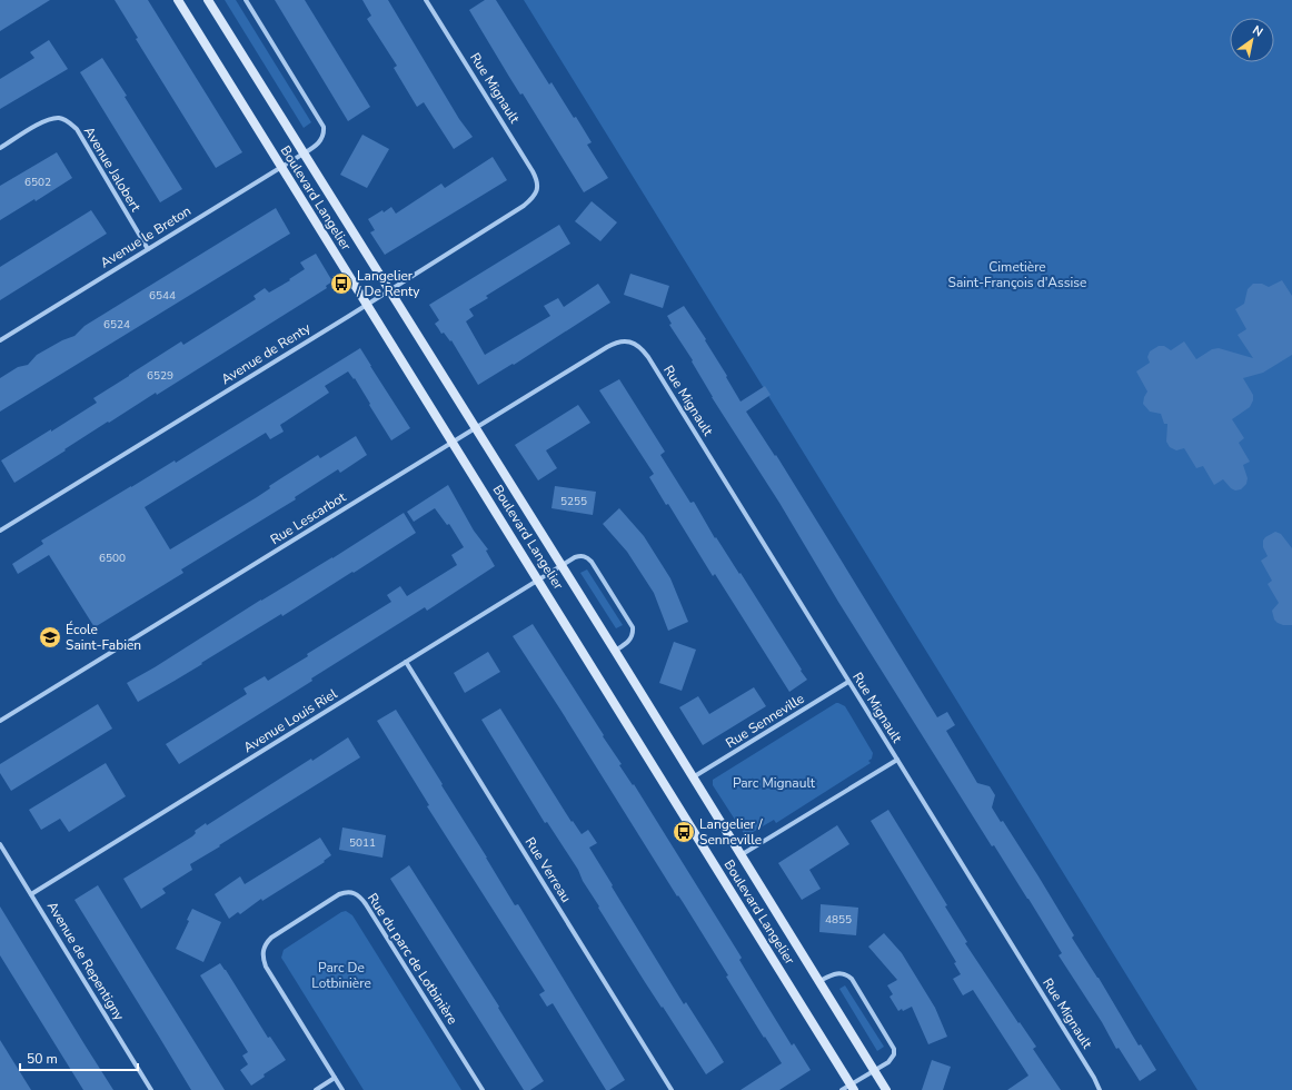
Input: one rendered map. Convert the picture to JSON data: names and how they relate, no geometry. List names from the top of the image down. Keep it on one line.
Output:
{"streets":{"main road":["Boulevard Langelier"],"street":["Rue Mignault","Avenue Jalobert","Avenue le Breton","Avenue de Renty","Rue Lescarbot","Avenue Louis Riel","Rue Senneville","Rue Verreau","Rue du parc de Lotbinière","Avenue de Repentigny"]},"crossings":[["Rue Mignault","Avenue de Renty"],["Rue Mignault","Rue Lescarbot"],["Rue Mignault","Rue Senneville"],["Avenue Jalobert","Avenue le Breton"],["Boulevard Langelier","Avenue le Breton"],["Boulevard Langelier","Avenue de Renty"],["Boulevard Langelier","Rue Lescarbot"],["Boulevard Langelier","Avenue Louis Riel"],["Boulevard Langelier","Rue Senneville"],["Avenue Louis Riel","Rue Verreau"],["Avenue Louis Riel","Avenue de Repentigny"]],"parks":["Cimetière Saint-François d'Assise","Parc Mignault","Parc De Lotbinière"],"places":{"bus stop":["Langelier / De Renty","Langelier / Senneville"],"school or university":["École Saint-Fabien"]},"house_numbers":["6502","6544","6524","6529","5255","6500","5011","4855"],"scale_bar":"50 m","north":"top right"}
